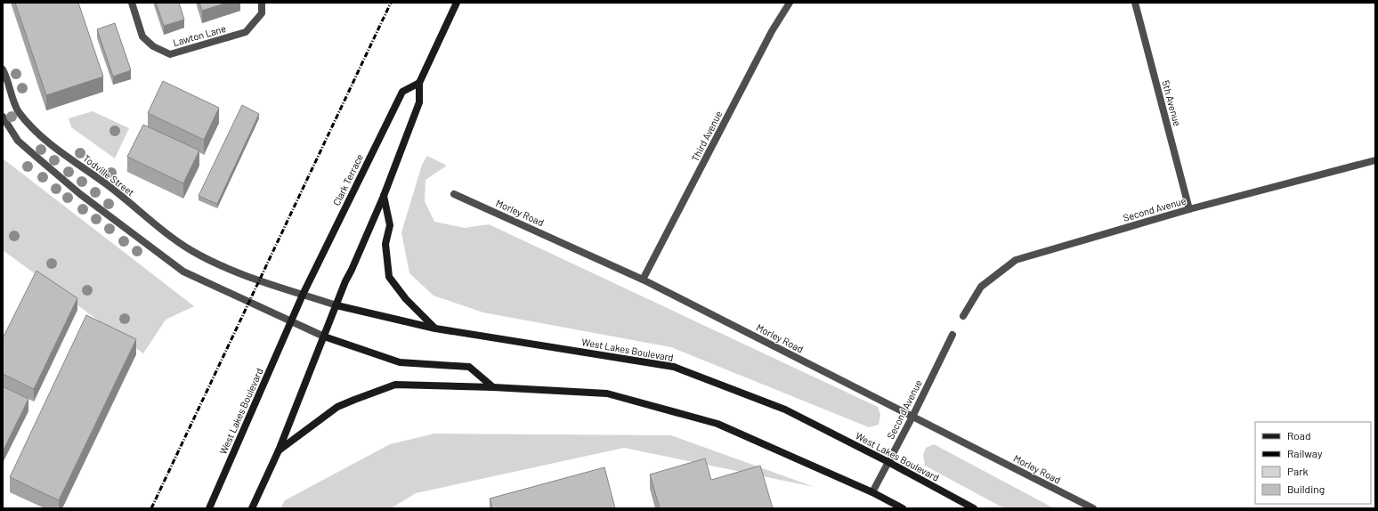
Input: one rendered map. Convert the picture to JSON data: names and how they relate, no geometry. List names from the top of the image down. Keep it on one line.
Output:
{"streets":{"main road":["Clark Terrace","West Lakes Boulevard"],"street":["Lawton Lane","5th Avenue","Third Avenue","Todville Street","Second Avenue","Morley Road"]},"crossings":[["5th Avenue","Second Avenue"],["Third Avenue","Morley Road"],["Todville Street","West Lakes Boulevard"],["Clark Terrace","West Lakes Boulevard"],["Second Avenue","Morley Road"],["Second Avenue","West Lakes Boulevard"]],"legend":["Road","Railway","Park","Building"]}
